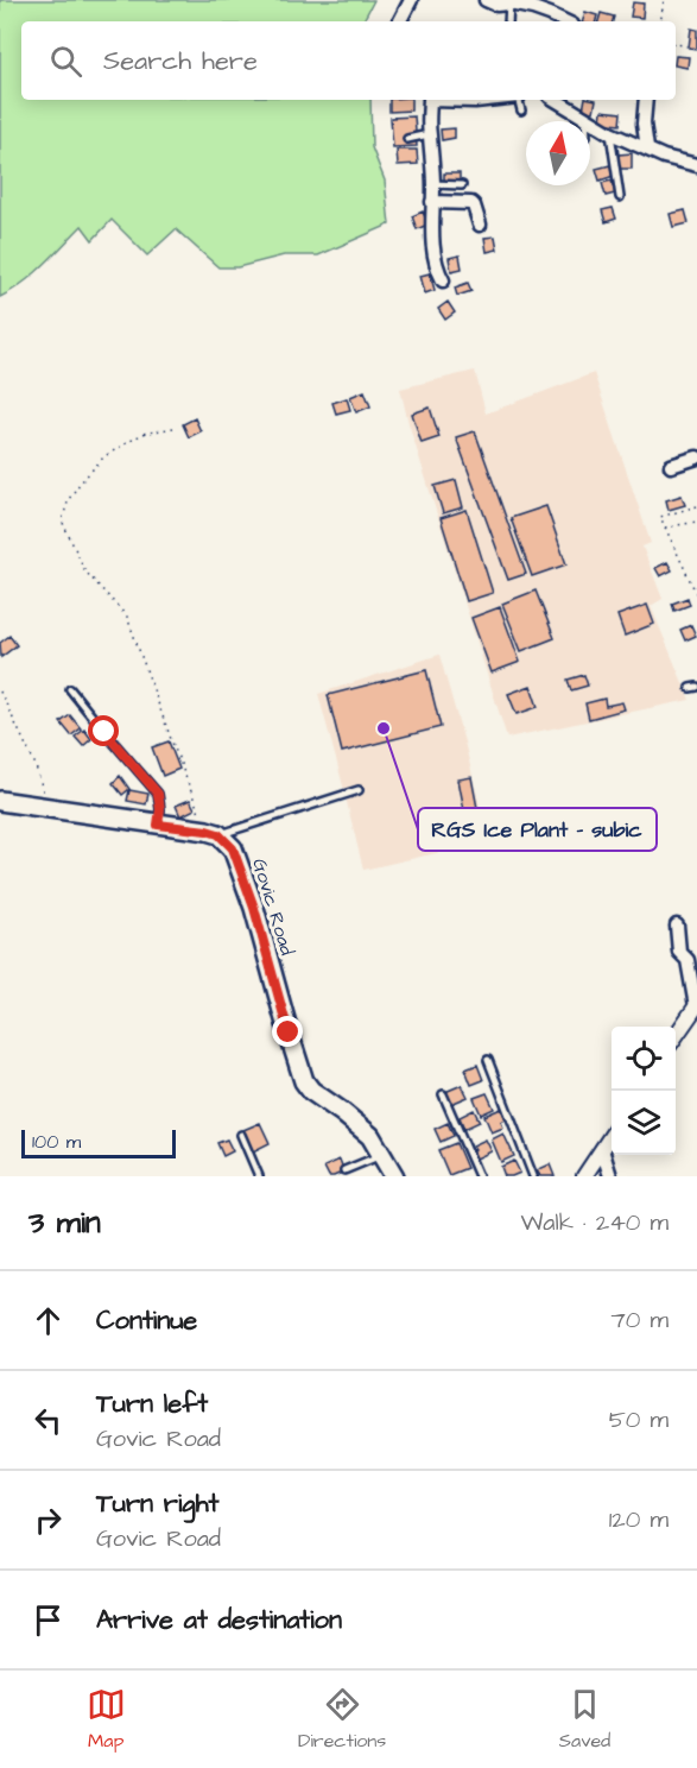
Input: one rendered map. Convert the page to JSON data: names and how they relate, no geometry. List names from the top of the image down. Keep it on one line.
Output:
{"streets":{"main road":["Govic Road"]},"places":["RGS Ice Plant - subic"],"scale_bar":"100 m","north":"top","page":{"search":"Search here","scale":"100 m","heading":["3 min","Walk · 240 m"],"list":[["Continue","70 m"],["Turn left","Govic Road","50 m"],["Turn right","Govic Road","120 m"],"Arrive at destination"],"nav":["Map","Directions","Saved"]}}
